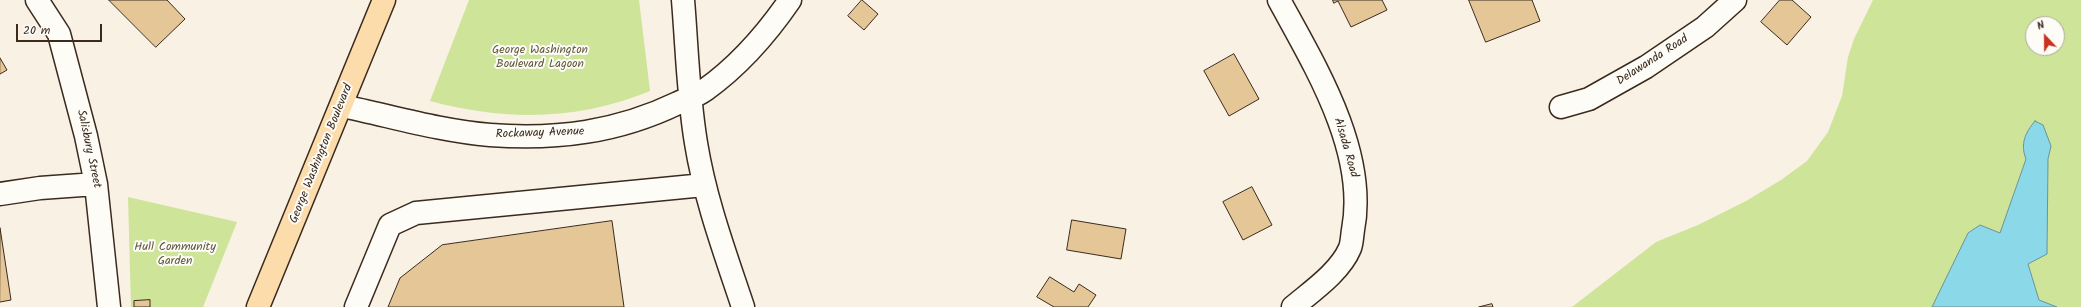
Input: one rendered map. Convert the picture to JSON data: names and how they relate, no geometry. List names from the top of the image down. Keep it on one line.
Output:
{"streets":{"main road":["George Washington Boulevard"],"street":["Delawanda Road","Rockaway Avenue","Alsada Road","Salisbury Street"]},"crossings":[["Rockaway Avenue","George Washington Boulevard"]],"parks":["George Washington Boulevard Lagoon","Hull Community Garden"],"scale_bar":"20 m","north":"top"}
